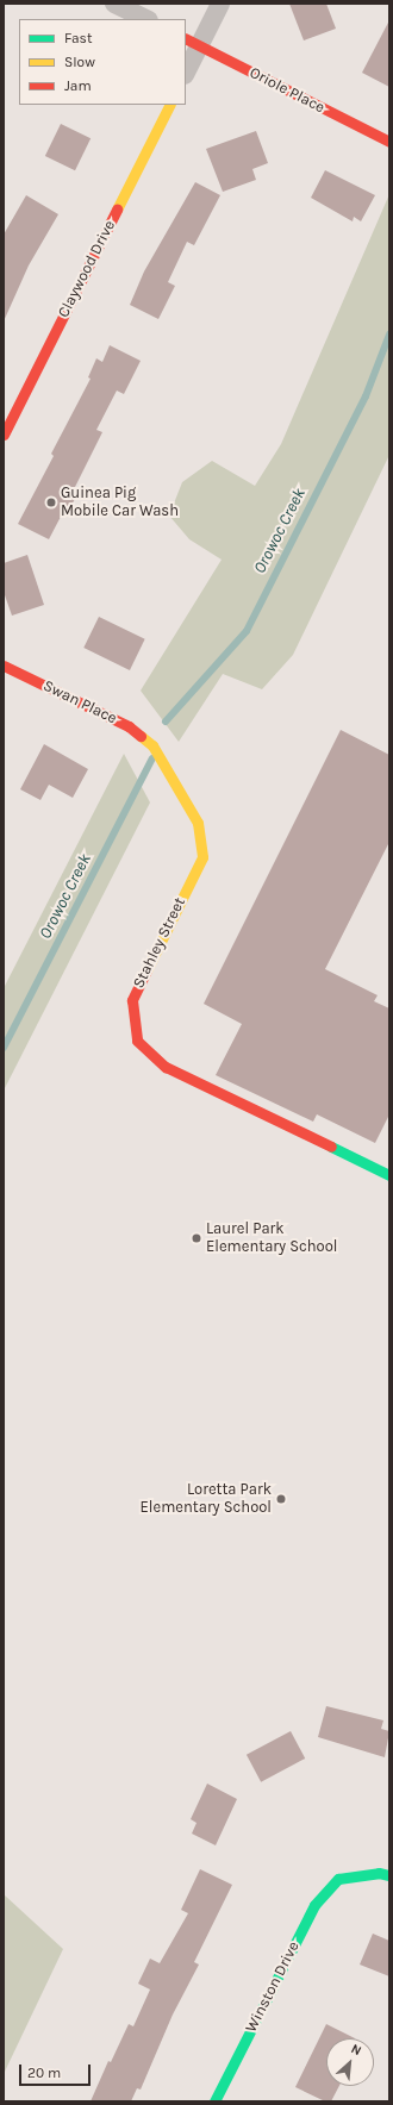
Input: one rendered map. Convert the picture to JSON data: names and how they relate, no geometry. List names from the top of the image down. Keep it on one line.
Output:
{"streets":{"street":["Oriole Place","Claywood Drive","Swan Place","Stahley Street","Winston Drive"]},"crossings":[["Swan Place","Stahley Street"]],"water":["Orowoc Creek"],"places":["Guinea Pig Mobile Car Wash","Laurel Park Elementary School","Loretta Park Elementary School"],"legend":["Fast","Slow","Jam"],"scale_bar":"20 m","north":"top right"}
